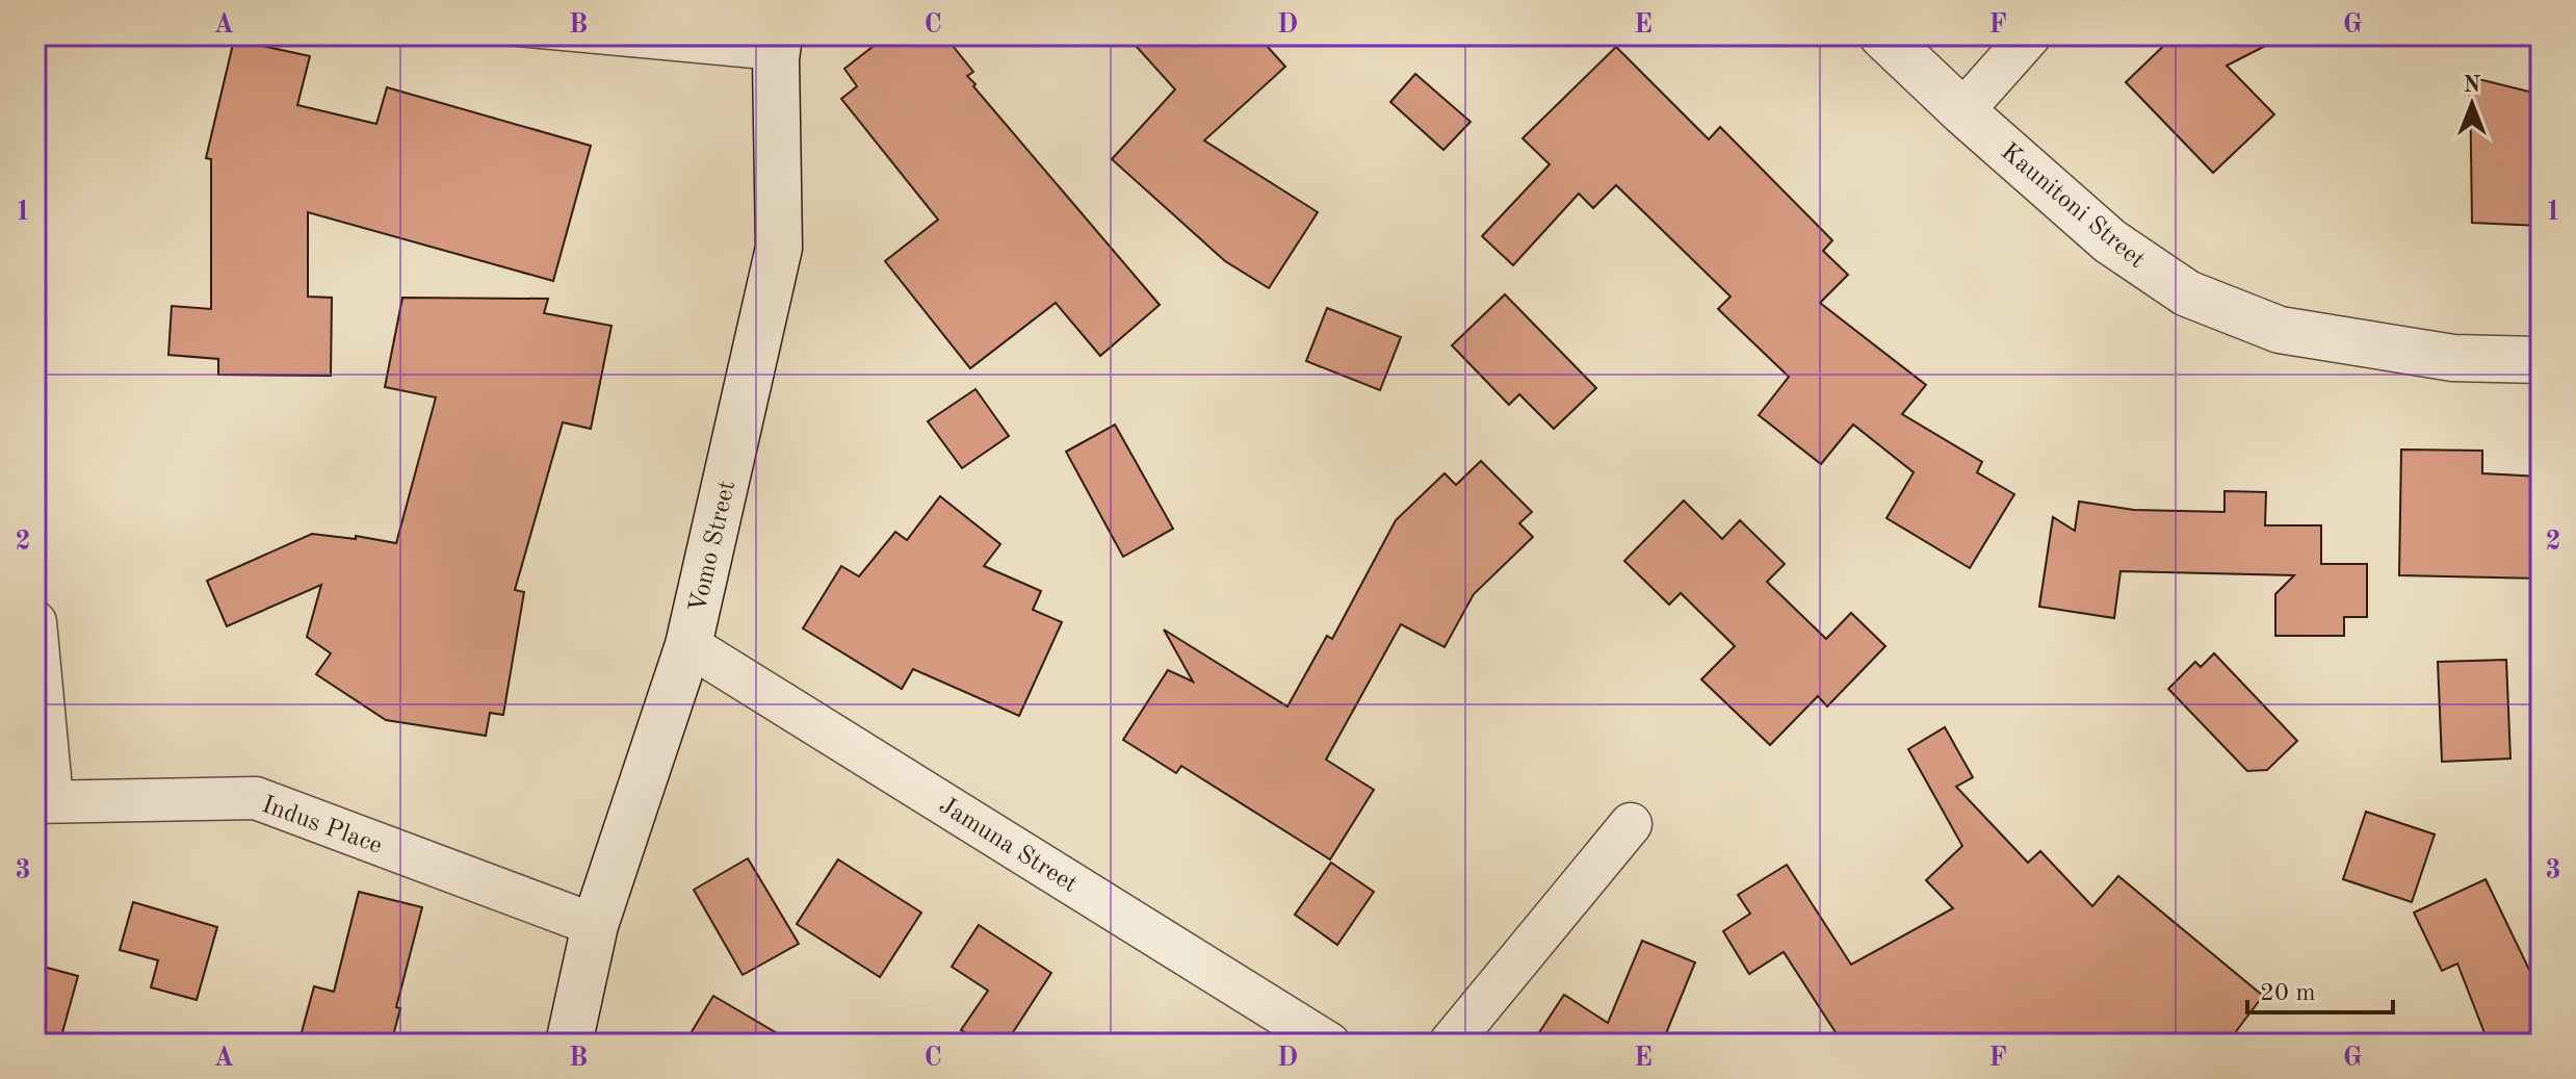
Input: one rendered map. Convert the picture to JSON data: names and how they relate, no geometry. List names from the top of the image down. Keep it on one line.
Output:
{"streets":{"main road":["Kaunitoni Street","Vomo Street"],"street":["Indus Place","Jamuna Street"]},"crossings":[["Vomo Street","Indus Place"],["Vomo Street","Jamuna Street"]],"scale_bar":"20 m","north":"top","grid":{"columns":["A","B","C","D","E","F","G"],"rows":["1","2","3"]}}
